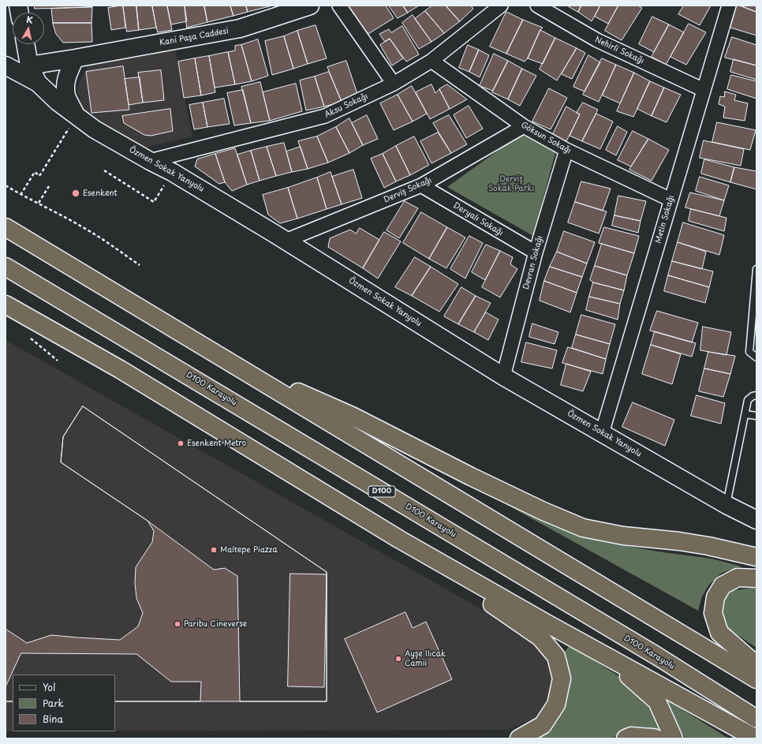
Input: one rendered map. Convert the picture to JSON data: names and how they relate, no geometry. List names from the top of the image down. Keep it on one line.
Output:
{"streets":{"highway":["D100 Karayolu","D100"],"main road":["Kani Paşa Caddesi","Özmen Sokak Yanyolu"],"street":["Nehirli Sokağı","Aksu Sokağı","Göksun Sokağı","Derviş Sokağı","Deryalı Sokağı","Metin Sokağı","Devran Sokağı"]},"crossings":[["Kani Paşa Caddesi","Özmen Sokak Yanyolu"],["Nehirli Sokağı","Metin Sokağı"],["Aksu Sokağı","Göksun Sokağı"],["Aksu Sokağı","Özmen Sokak Yanyolu"],["Göksun Sokağı","Derviş Sokağı"],["Göksun Sokağı","Metin Sokağı"],["Göksun Sokağı","Devran Sokağı"],["Özmen Sokak Yanyolu","Derviş Sokağı"],["Özmen Sokak Yanyolu","Metin Sokağı"],["Özmen Sokak Yanyolu","Devran Sokağı"],["Derviş Sokağı","Deryalı Sokağı"],["Deryalı Sokağı","Devran Sokağı"]],"parks":["Derviş Sokak Parkı"],"places":["Esenkent","Esenkent Metro","Maltepe Piazza","Paribu Cineverse","Ayşe Ilıcak Camii"],"legend":["Yol","Park","Bina"],"north":"top"}
